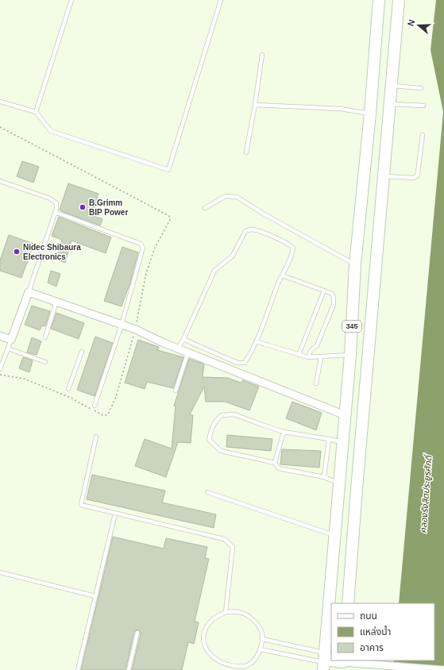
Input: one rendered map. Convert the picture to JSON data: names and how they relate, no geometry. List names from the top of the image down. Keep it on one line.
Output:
{"streets":{"main road":["345"]},"water":["คลองรังสิตประยูรศักดิ์"],"places":["B.Grimm BIP Power","Nidec Shibaura Electronics"],"legend":["ถนน","แหล่งน้ำ","อาคาร"],"north":"left"}
